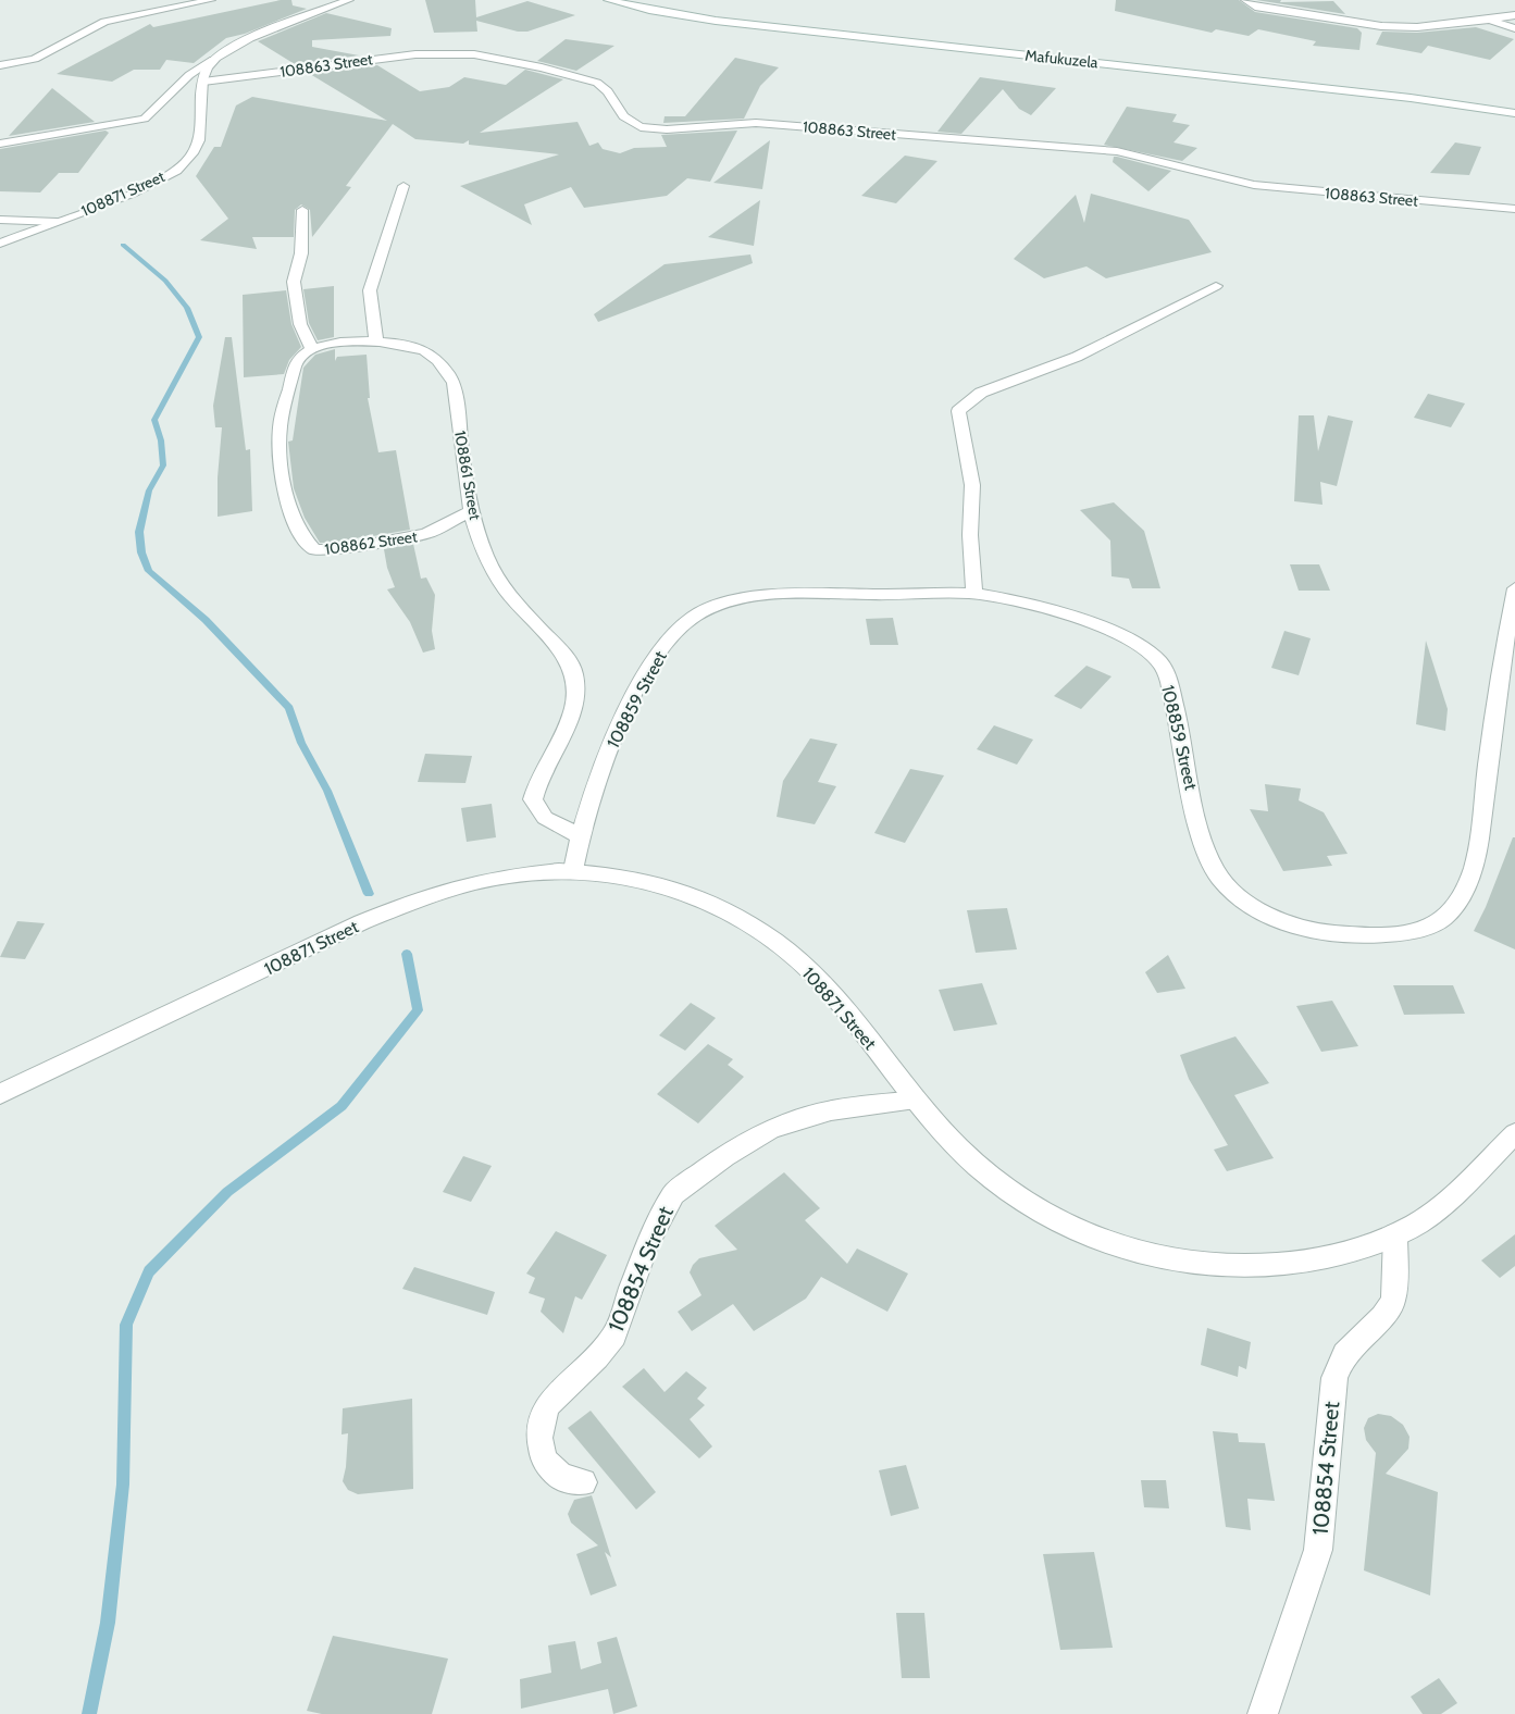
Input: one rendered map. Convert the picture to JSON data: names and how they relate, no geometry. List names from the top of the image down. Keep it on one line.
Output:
{"streets":{"street":["Mafukuzela","108863 Street","108871 Street","108861 Street","108862 Street","108859 Street","108854 Street"]},"crossings":[["108863 Street","108871 Street"],["108871 Street","108859 Street"],["108871 Street","108854 Street"],["108861 Street","108862 Street"],["108861 Street","108859 Street"]]}
